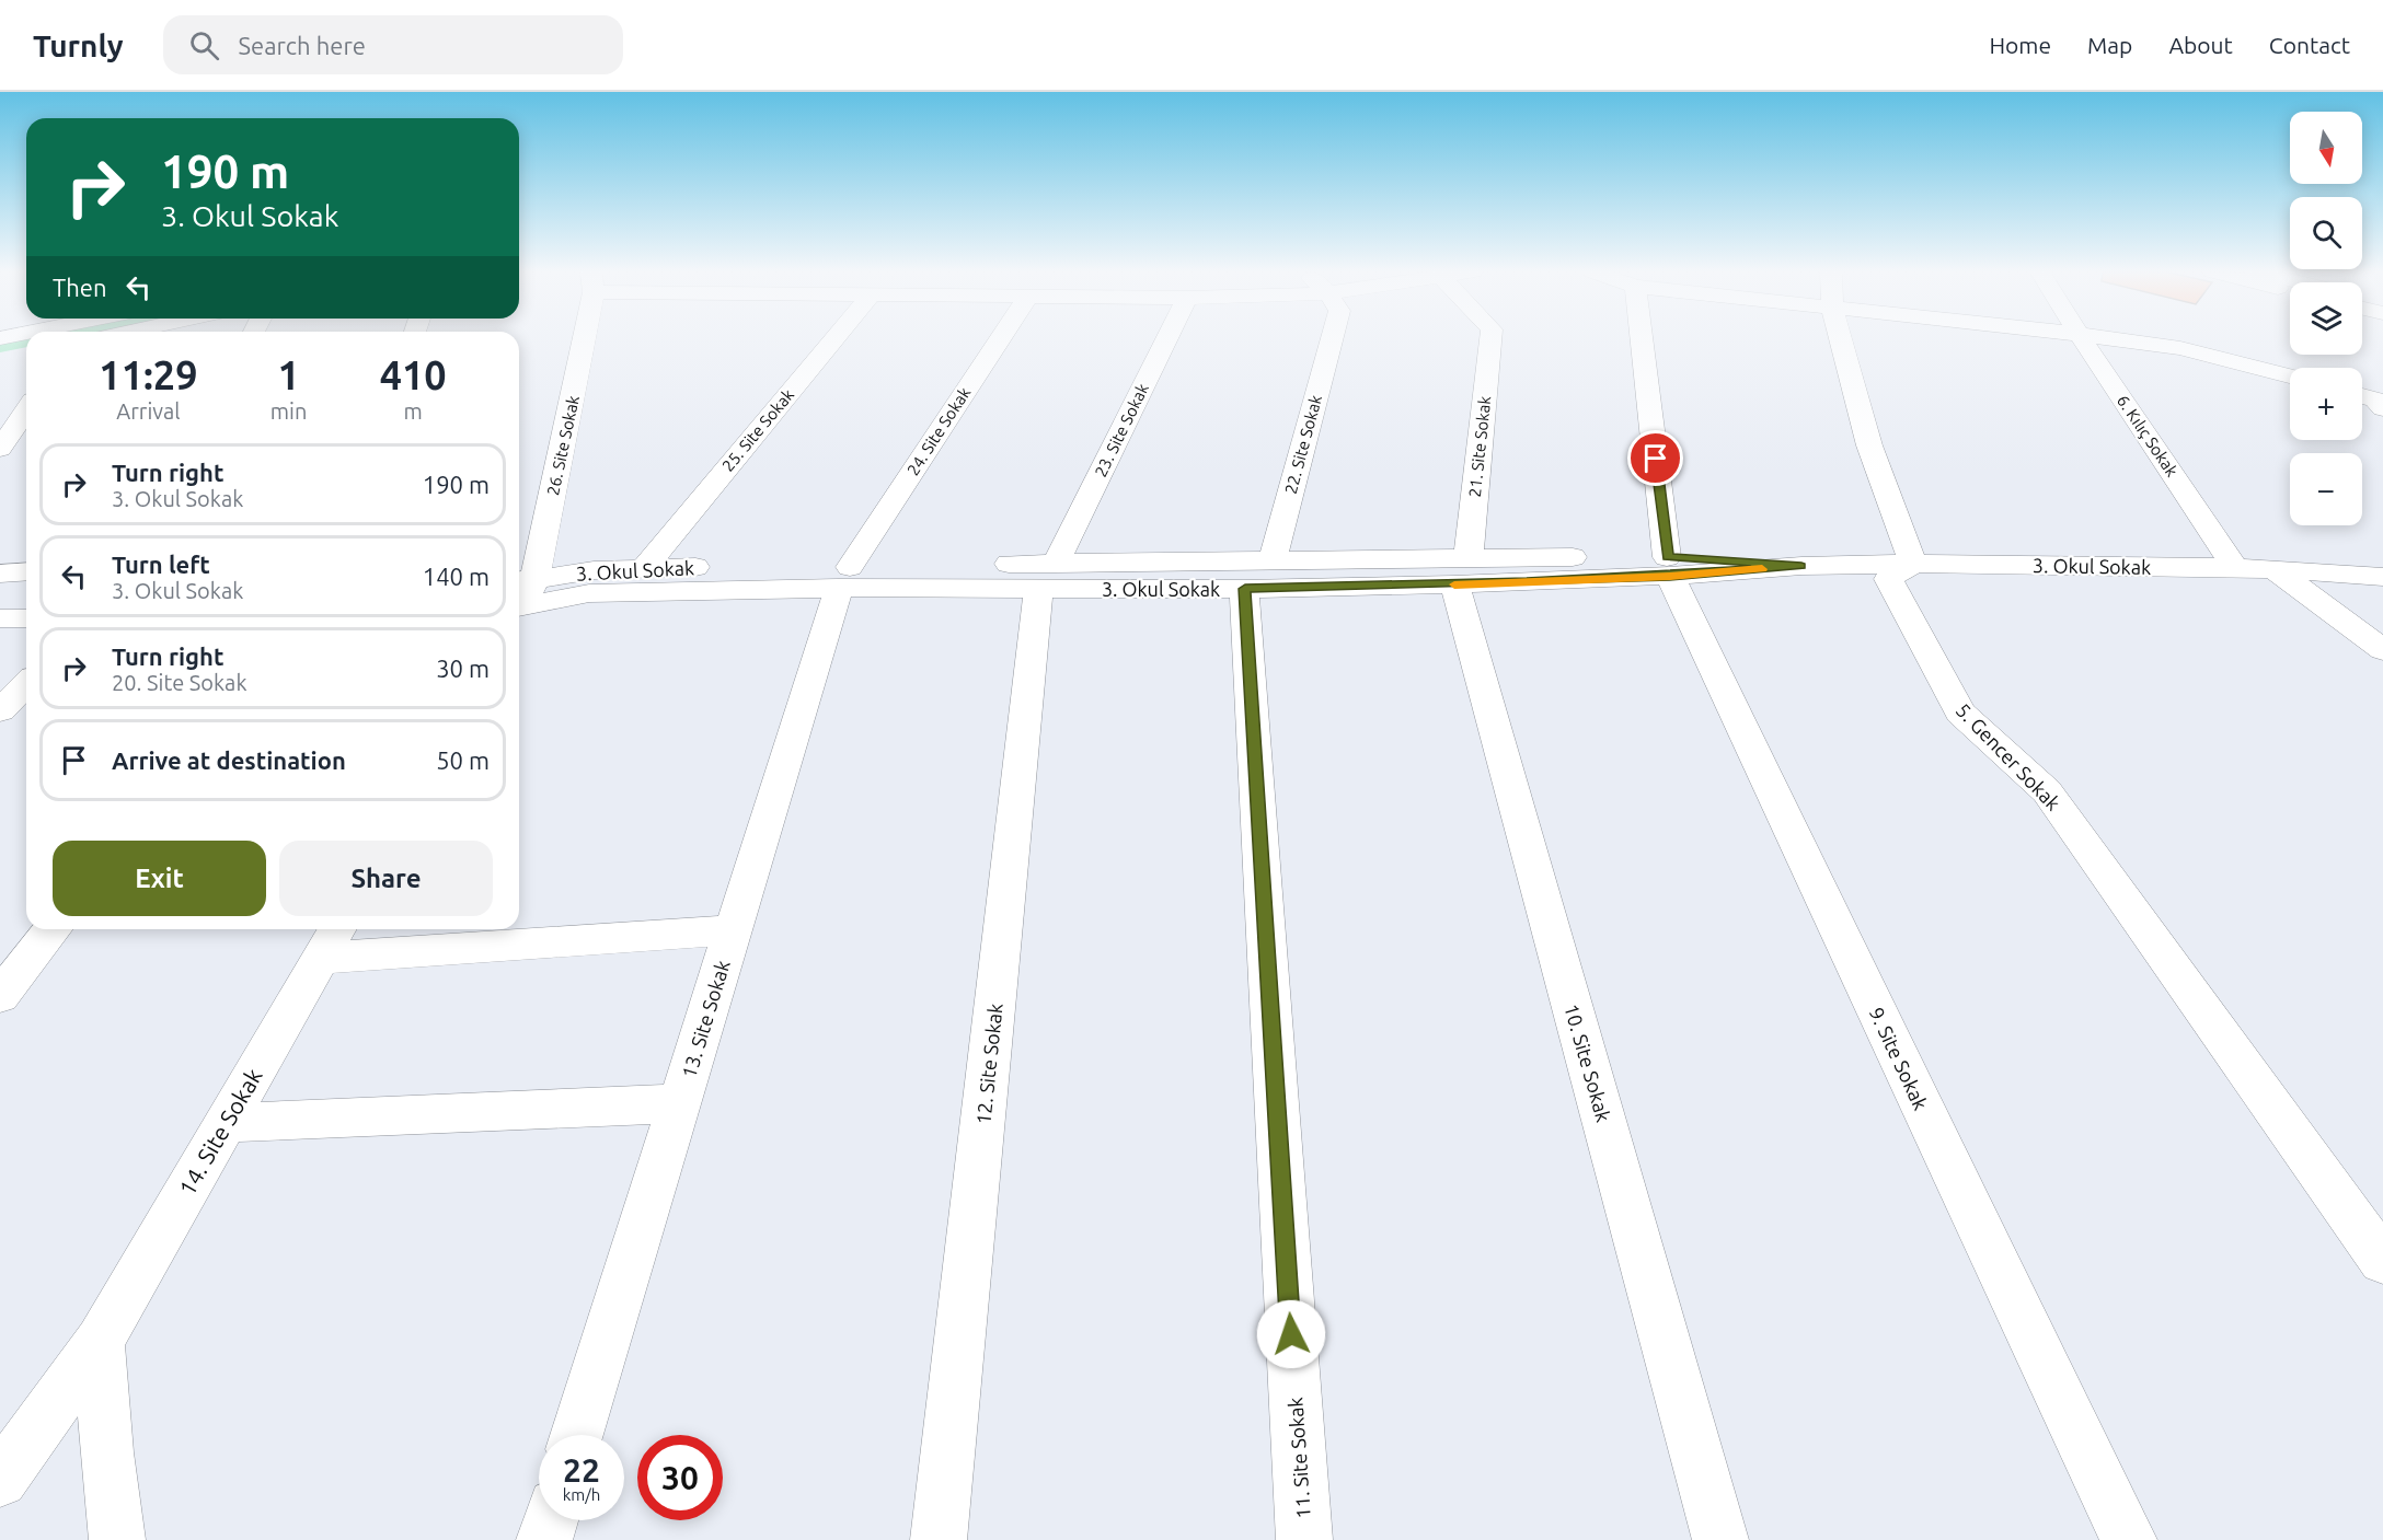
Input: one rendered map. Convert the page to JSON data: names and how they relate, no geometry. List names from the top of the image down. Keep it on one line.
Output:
{"streets":{"street":["25. Site Sokak","23. Site Sokak","24. Site Sokak","6. Kılıç Sokak","22. Site Sokak","26. Site Sokak","21. Site Sokak","3. Okul Sokak","5. Gencer Sokak","13. Site Sokak","9. Site Sokak","10. Site Sokak","12. Site Sokak","14. Site Sokak","11. Site Sokak"]},"crossings":[["25. Site Sokak","3. Okul Sokak"],["23. Site Sokak","3. Okul Sokak"],["23. Site Sokak","12. Site Sokak"],["24. Site Sokak","3. Okul Sokak"],["24. Site Sokak","13. Site Sokak"],["6. Kılıç Sokak","3. Okul Sokak"],["22. Site Sokak","3. Okul Sokak"],["22. Site Sokak","11. Site Sokak"],["26. Site Sokak","3. Okul Sokak"],["21. Site Sokak","3. Okul Sokak"],["21. Site Sokak","10. Site Sokak"],["3. Okul Sokak","5. Gencer Sokak"],["3. Okul Sokak","13. Site Sokak"],["3. Okul Sokak","9. Site Sokak"],["3. Okul Sokak","10. Site Sokak"],["3. Okul Sokak","12. Site Sokak"],["3. Okul Sokak","11. Site Sokak"]],"north":"bottom","page":{"header":"Turnly","search":"Search here","nav":["Home","Map","About","Contact"],"map_buttons":["+","−"],"turn":["190 m","3. Okul Sokak"],"then":"Then","eta":["11:29","Arrival","1","min","410","m"],"list":[{"name":"Turn right","note":"3. Okul Sokak","value":"190 m"},{"name":"Turn left","note":"3. Okul Sokak","value":"140 m"},{"name":"Turn right","note":"20. Site Sokak","value":"30 m"},{"name":"Arrive at destination","value":"50 m"}],"buttons":["Exit","Share"],"speed":"22 km/h","limit":"30"}}
